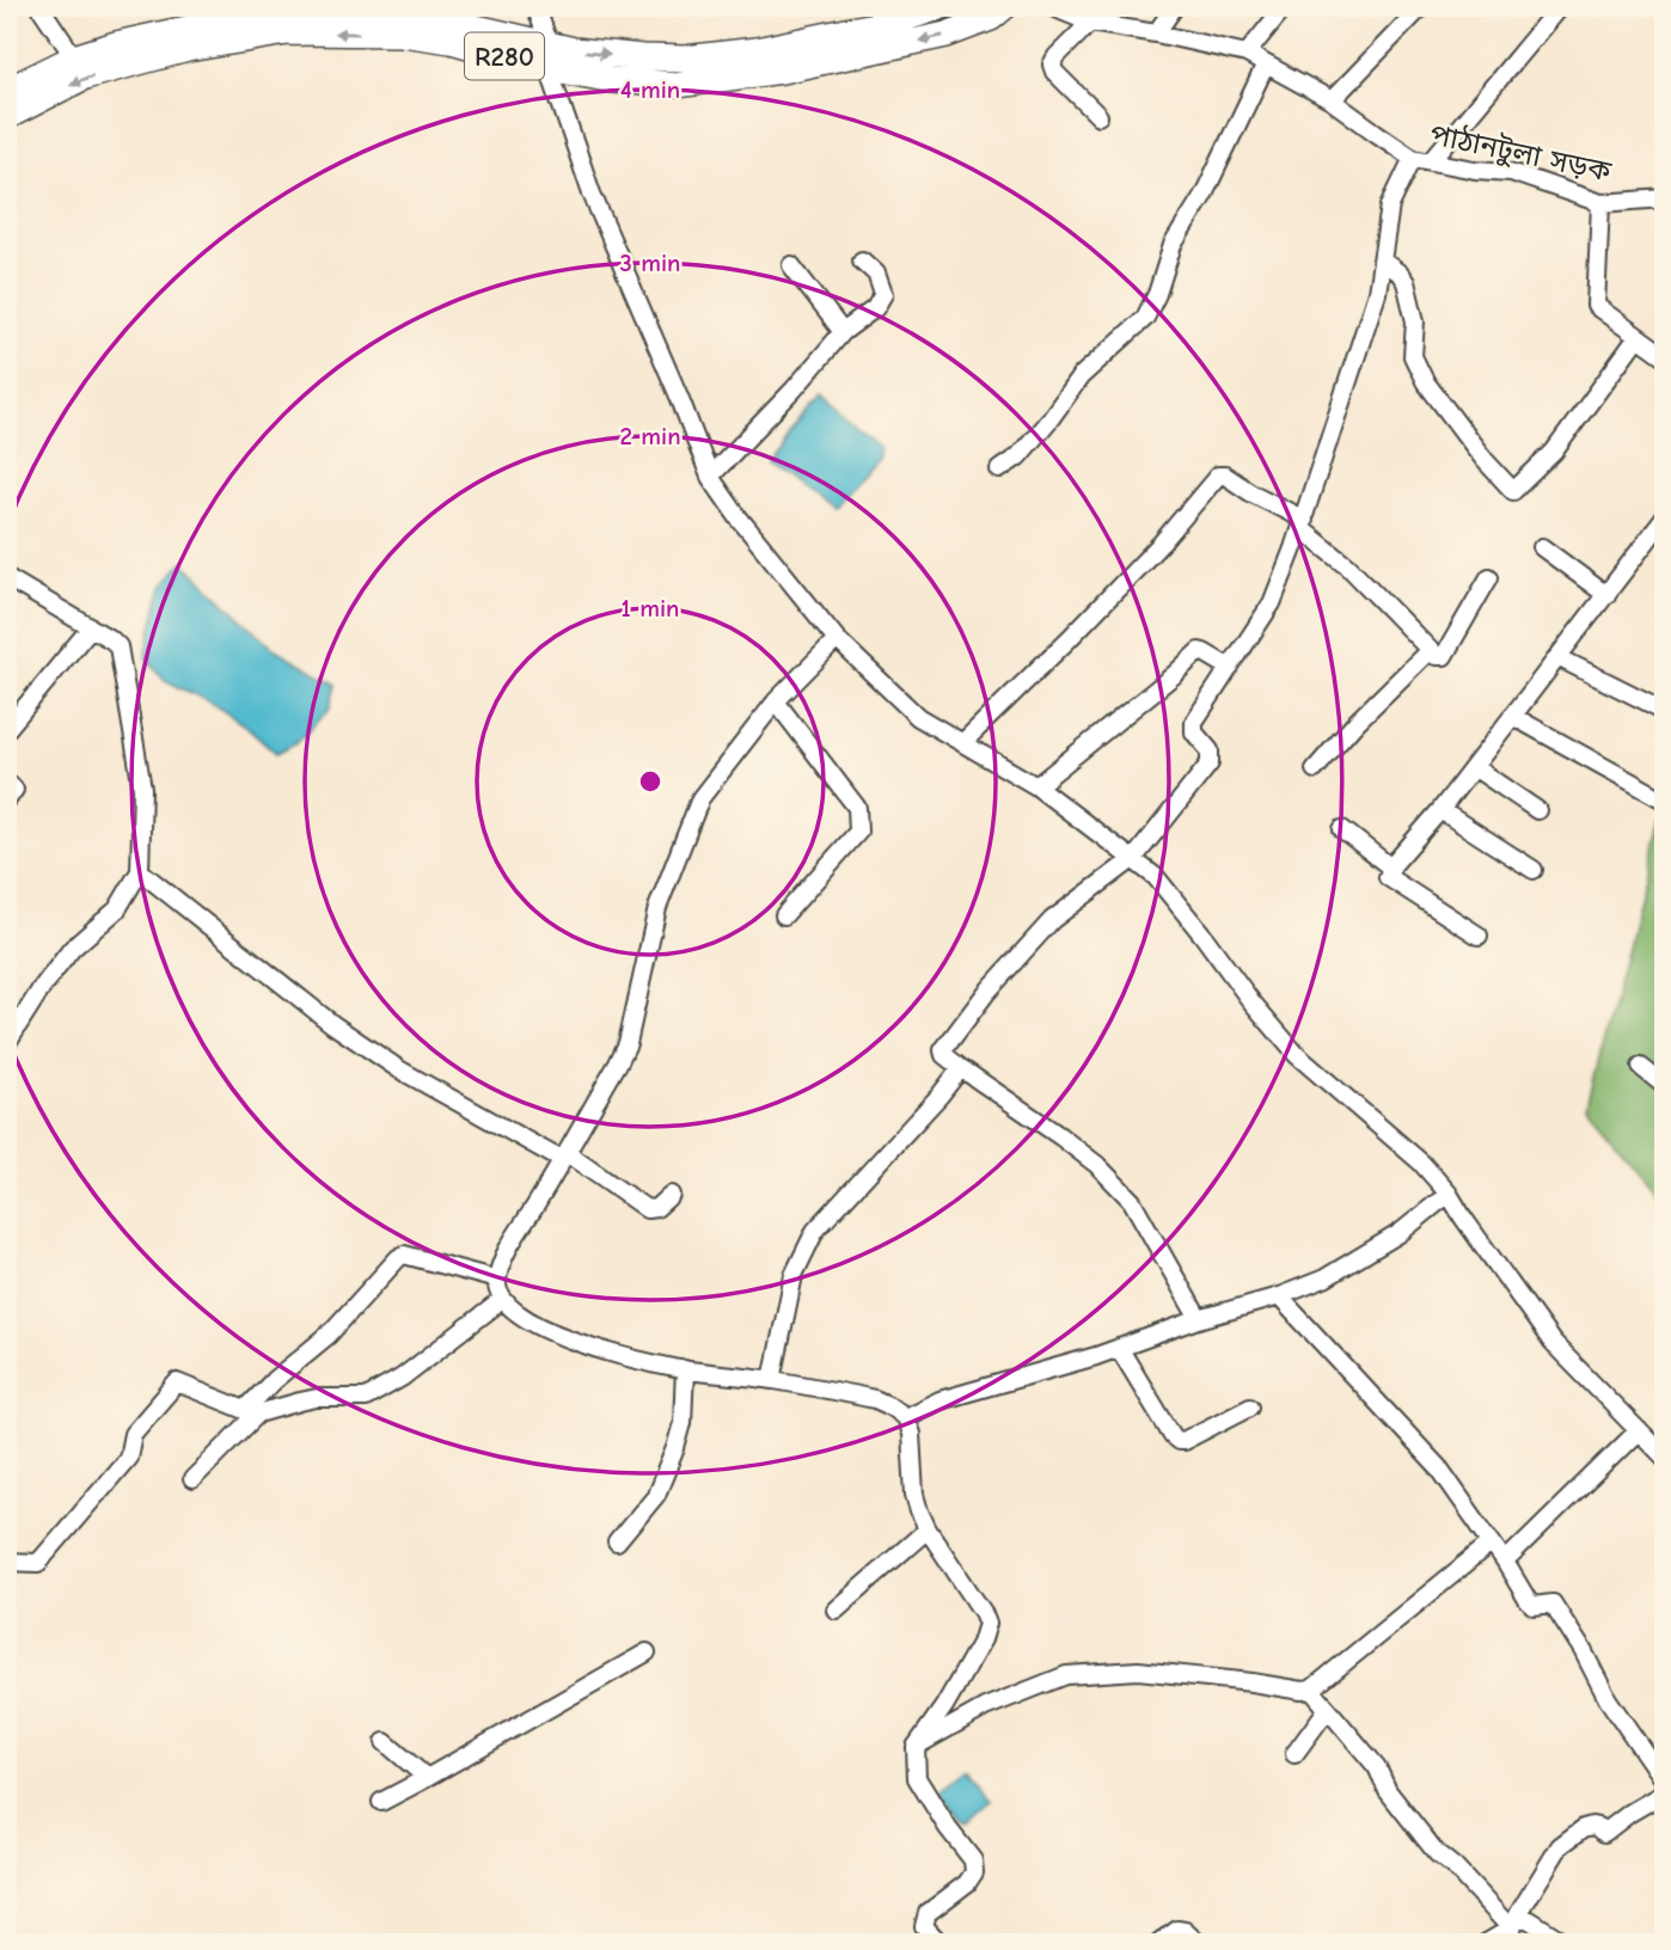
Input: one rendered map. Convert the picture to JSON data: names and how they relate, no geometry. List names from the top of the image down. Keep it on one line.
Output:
{"streets":{"main road":["R280"],"street":["পাঠানটুলা সড়ক"]},"rings":["4 min","3 min","2 min","1 min"]}
